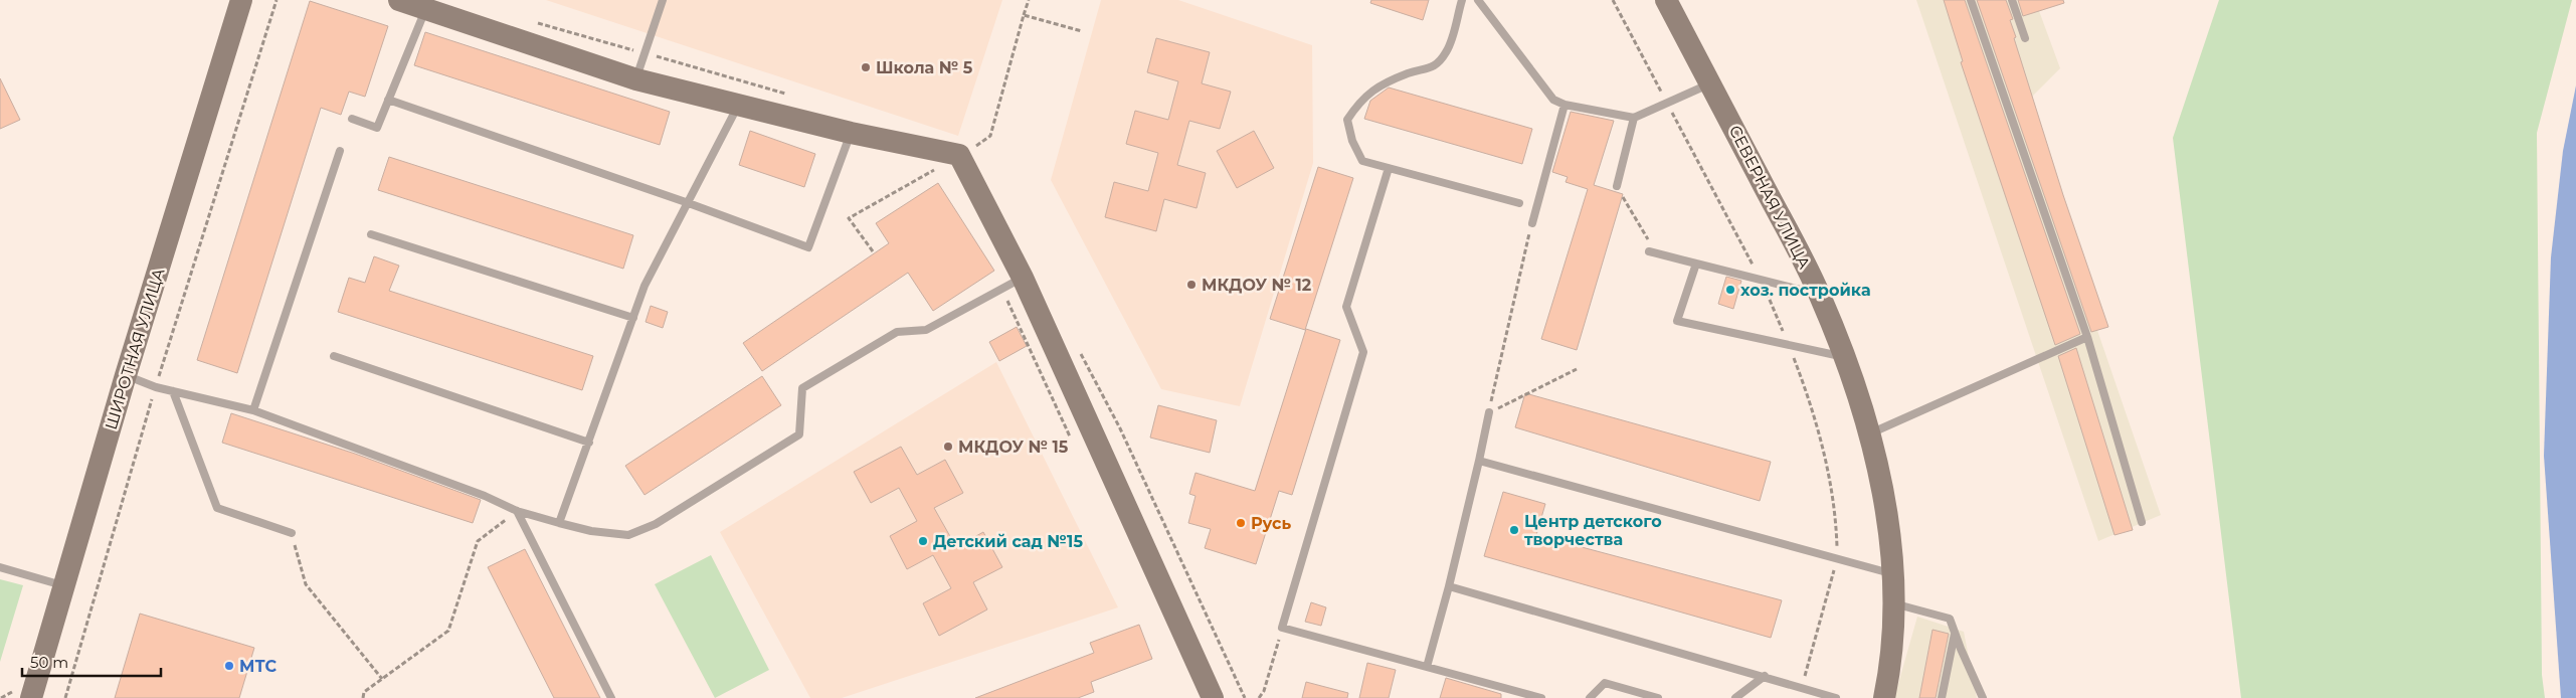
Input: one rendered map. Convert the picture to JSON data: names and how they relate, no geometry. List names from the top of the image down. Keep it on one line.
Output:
{"streets":{"street":["СЕВЕРНАЯ УЛИЦА","ШИРОТНАЯ УЛИЦА"]},"places":["Школа № 5","МКДОУ № 12","хоз. постройка","МКДОУ № 15","Русь","Центр детского творчества","Детский сад №15","МТС"],"scale_bar":"50 m"}
